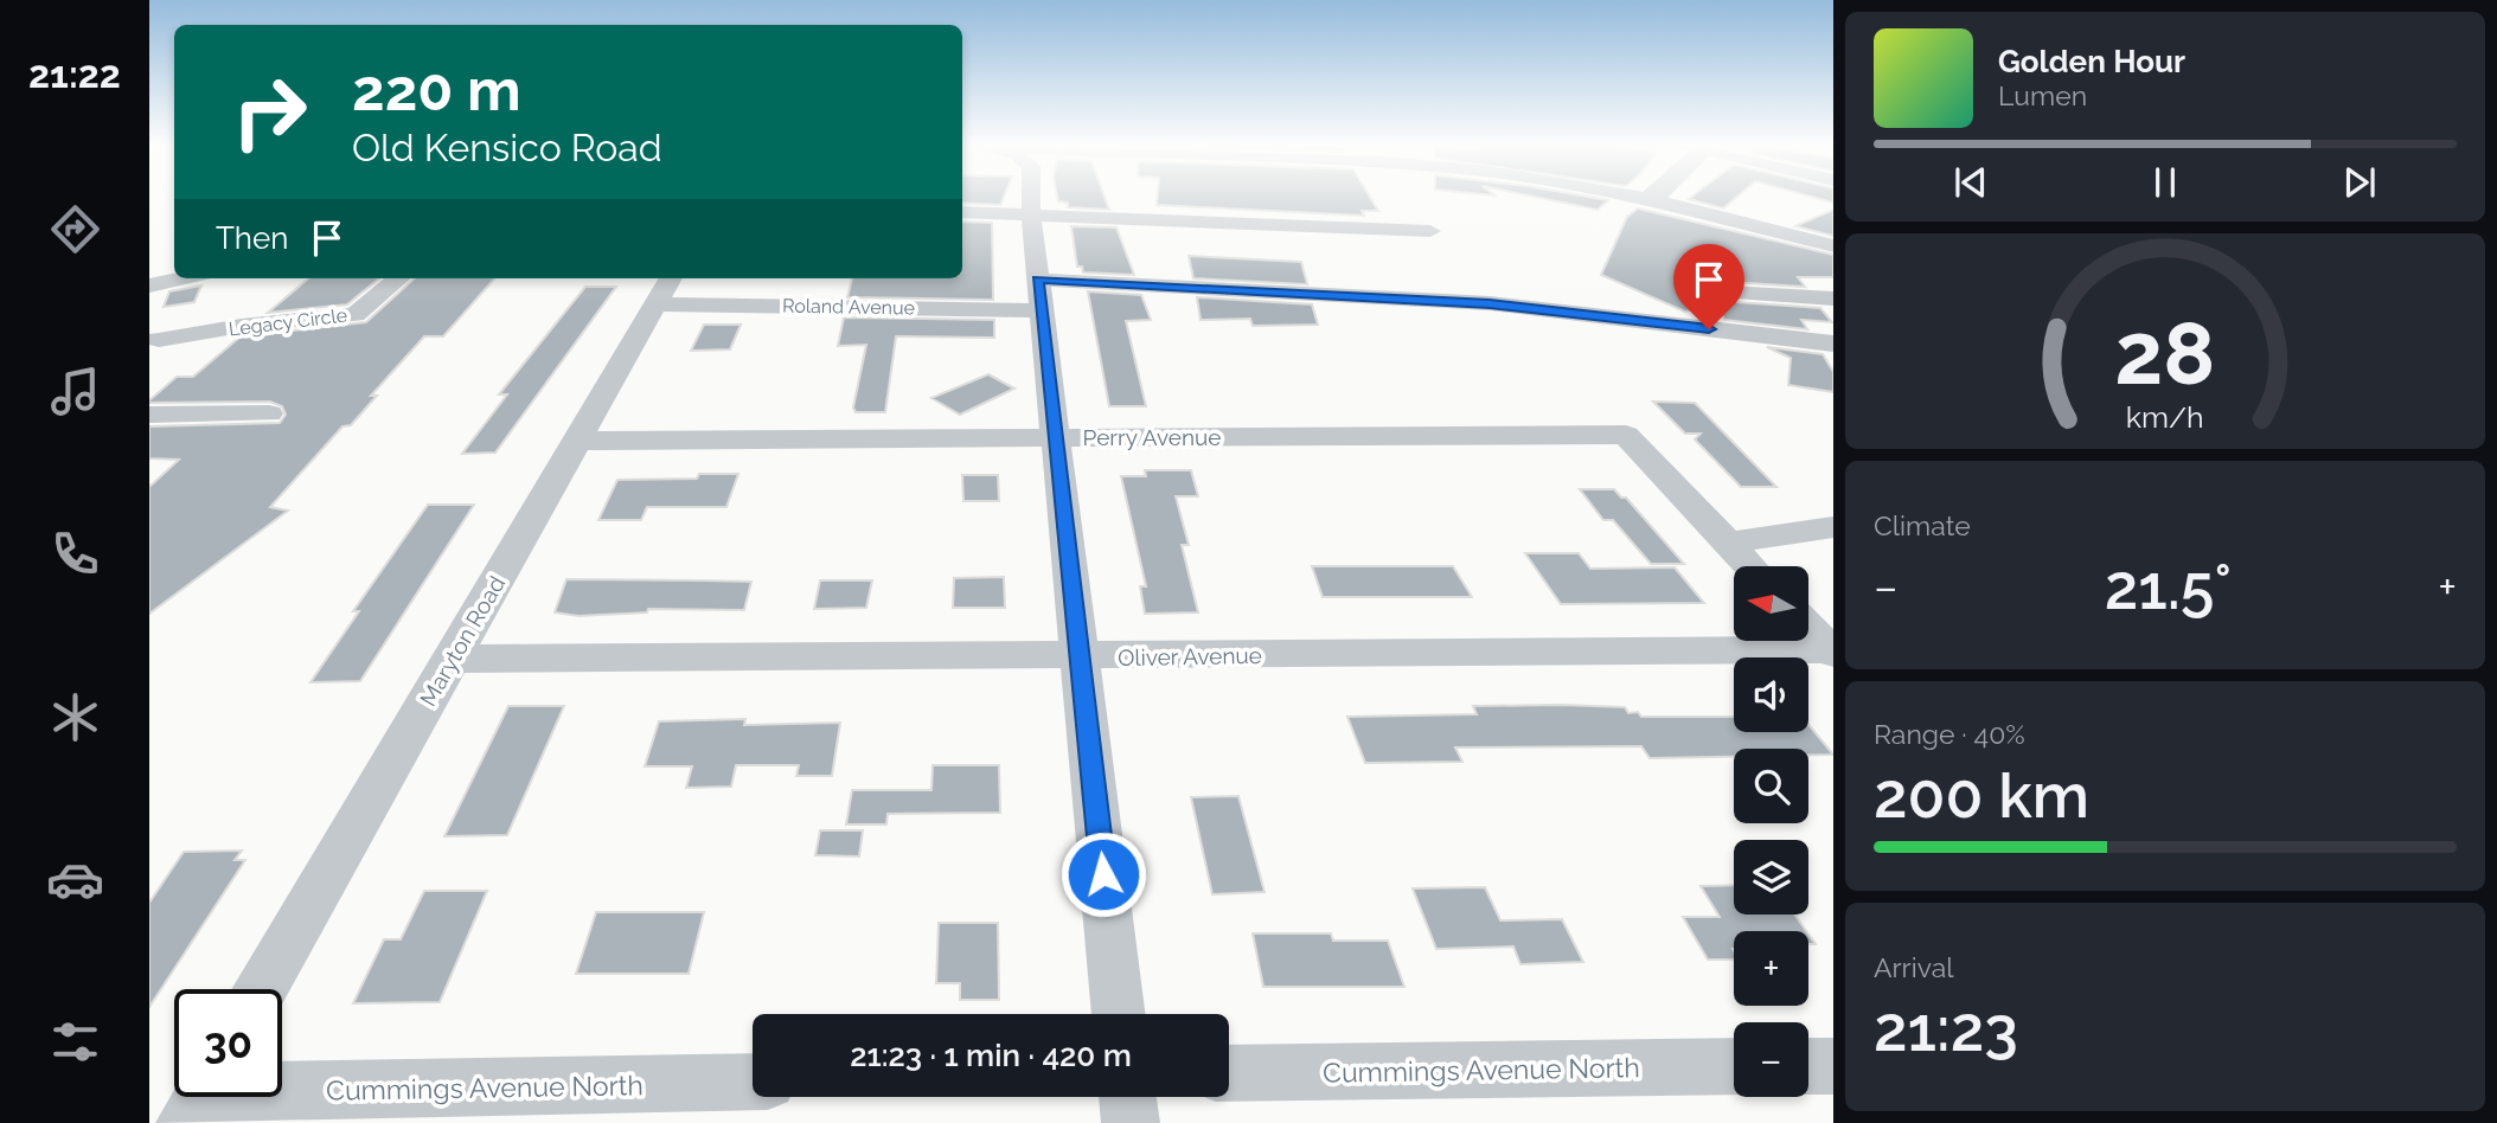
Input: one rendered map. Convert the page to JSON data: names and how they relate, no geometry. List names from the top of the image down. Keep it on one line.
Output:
{"streets":{"street":["Roland Avenue","Legacy Circle","Perry Avenue","Maryton Road","Oliver Avenue","Cummings Avenue North"]},"crossings":[["Roland Avenue","Maryton Road"],["Perry Avenue","Maryton Road"],["Maryton Road","Oliver Avenue"]],"north":"left","page":{"tabs":"21:22","turn":["220 m","Old Kensico Road"],"song":["Golden Hour","Lumen"],"then":"Then","tile":["Climate",["Range · 40%","200 km"],["Arrival","21:23"]],"heat":["−","21.5°","+"],"map_buttons":["+","−"],"limit":"30","trip":"21:23 · 1 min · 420 m","gauge":["28","km/h"]}}
